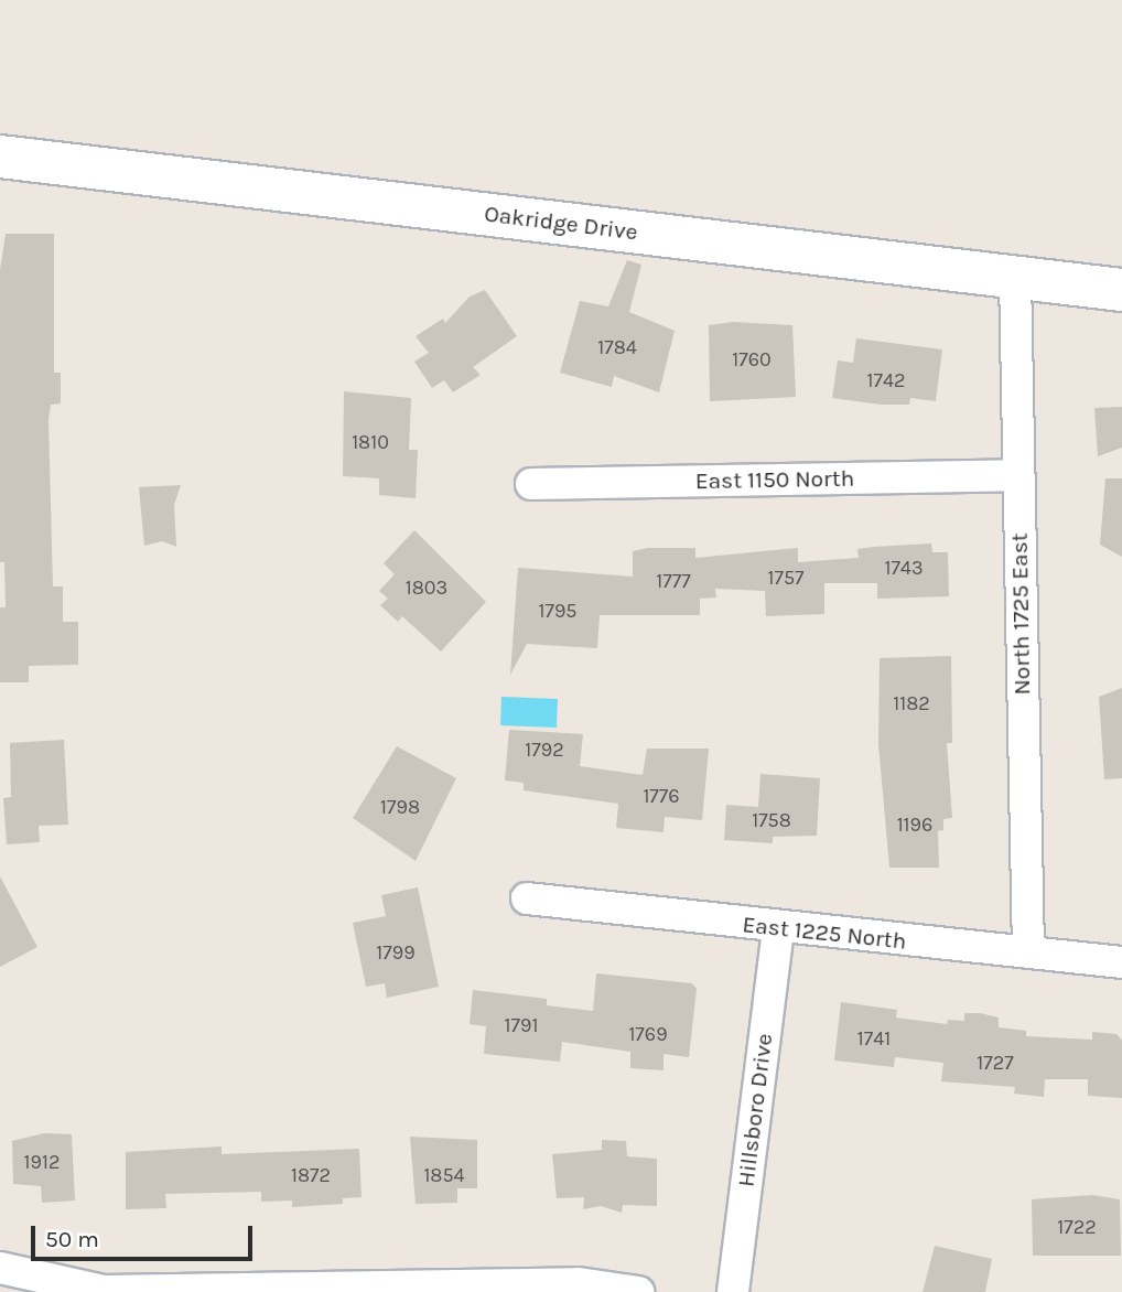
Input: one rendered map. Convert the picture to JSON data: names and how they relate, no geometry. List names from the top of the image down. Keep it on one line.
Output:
{"streets":{"street":["Oakridge Drive","East 1150 North","North 1725 East","East 1225 North","Hillsboro Drive"]},"crossings":[["Oakridge Drive","North 1725 East"],["East 1150 North","North 1725 East"],["North 1725 East","East 1225 North"],["East 1225 North","Hillsboro Drive"]],"house_numbers":["1784","1760","1742","1810","1743","1757","1777","1803","1795","1182","1792","1776","1798","1758","1196","1799","1791","1769","1741","1727","1912","1872","1854","1722"],"scale_bar":"50 m"}
